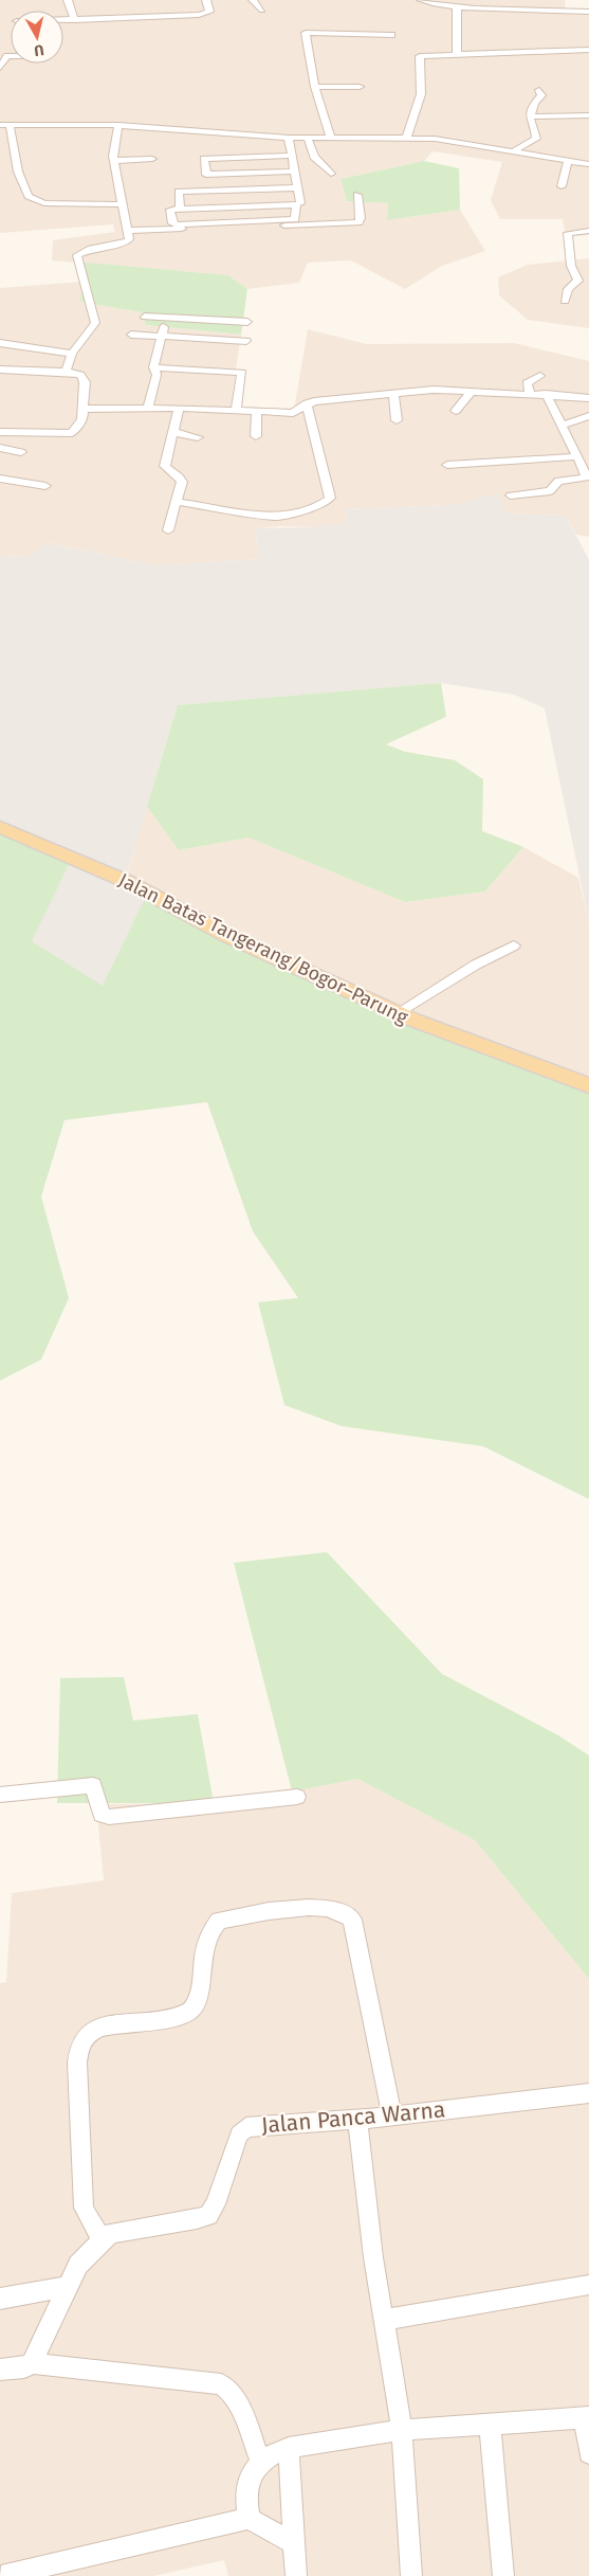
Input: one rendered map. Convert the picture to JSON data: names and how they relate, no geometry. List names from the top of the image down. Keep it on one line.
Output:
{"streets":{"main road":["Jalan Batas Tangerang/Bogor–Parung"],"street":["Jalan Panca Warna"]},"north":"bottom"}
